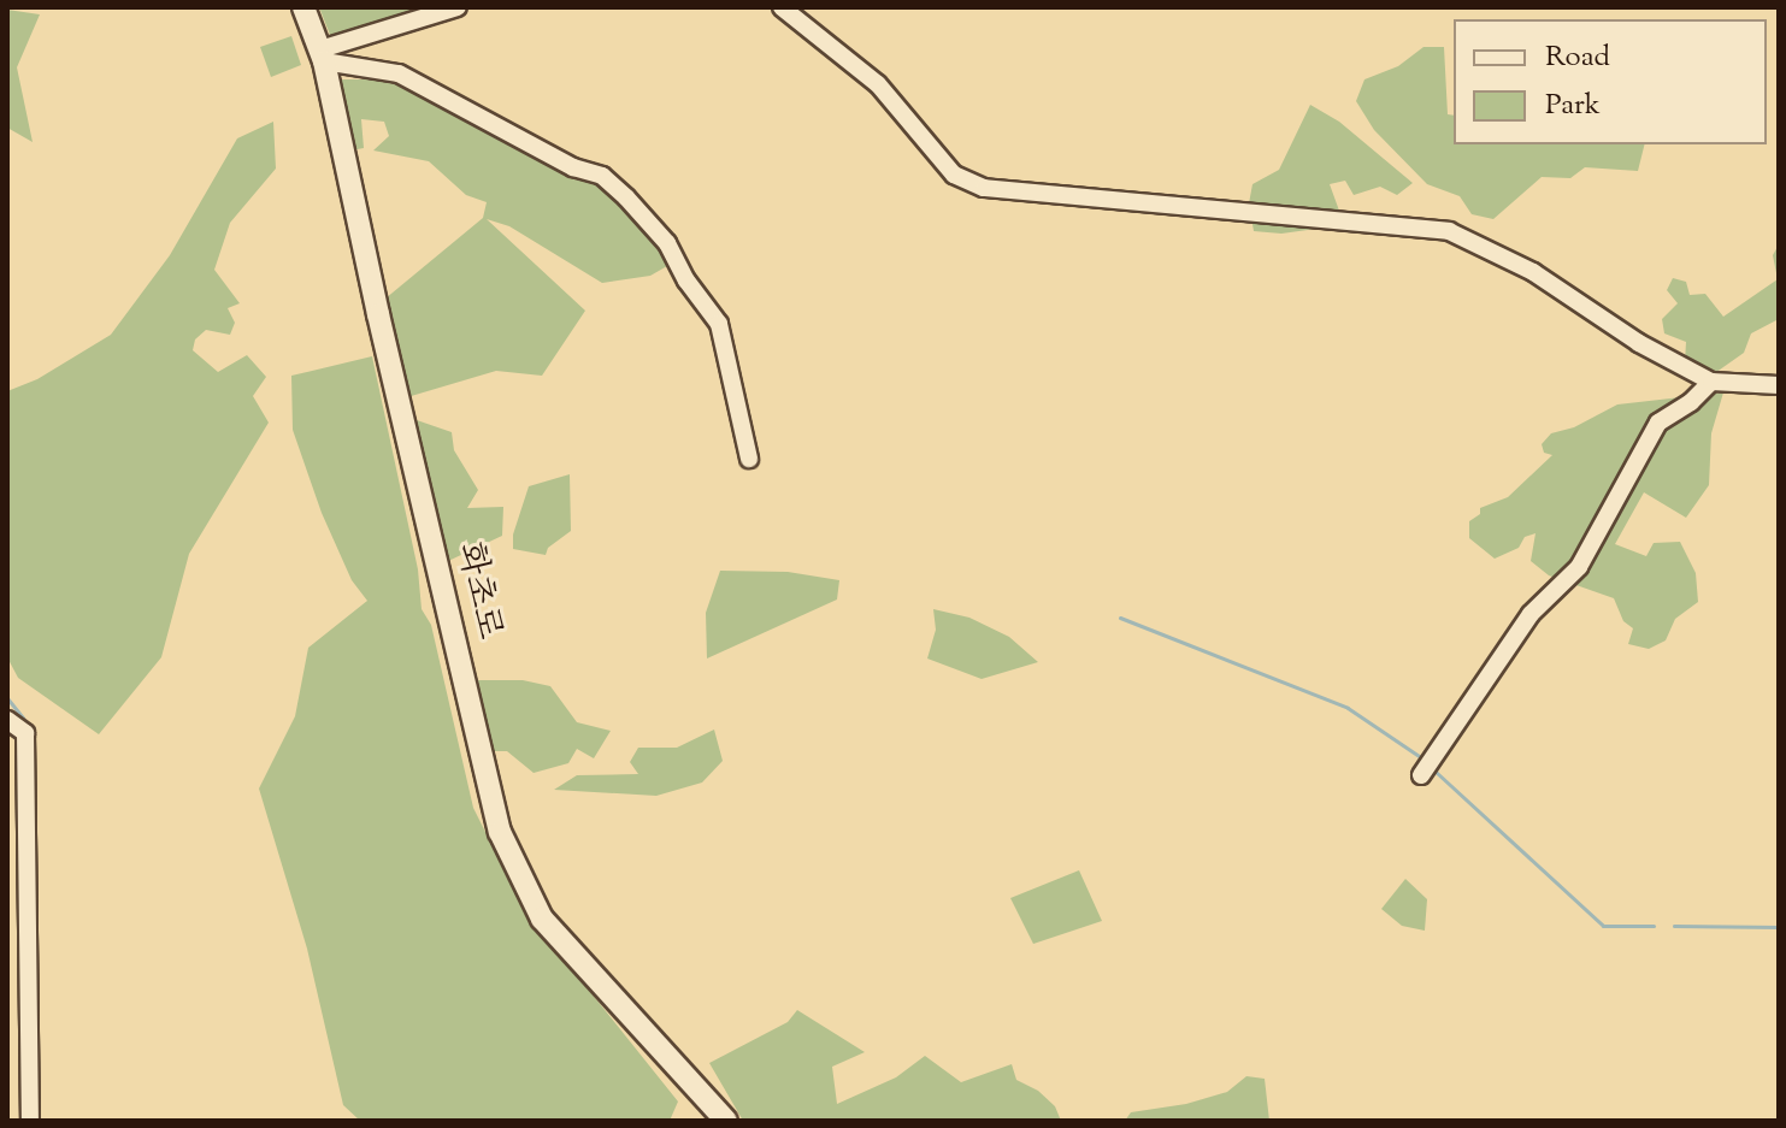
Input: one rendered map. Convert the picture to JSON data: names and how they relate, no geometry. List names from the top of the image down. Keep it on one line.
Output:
{"streets":{"street":["화초로"]},"legend":["Road","Park"]}
